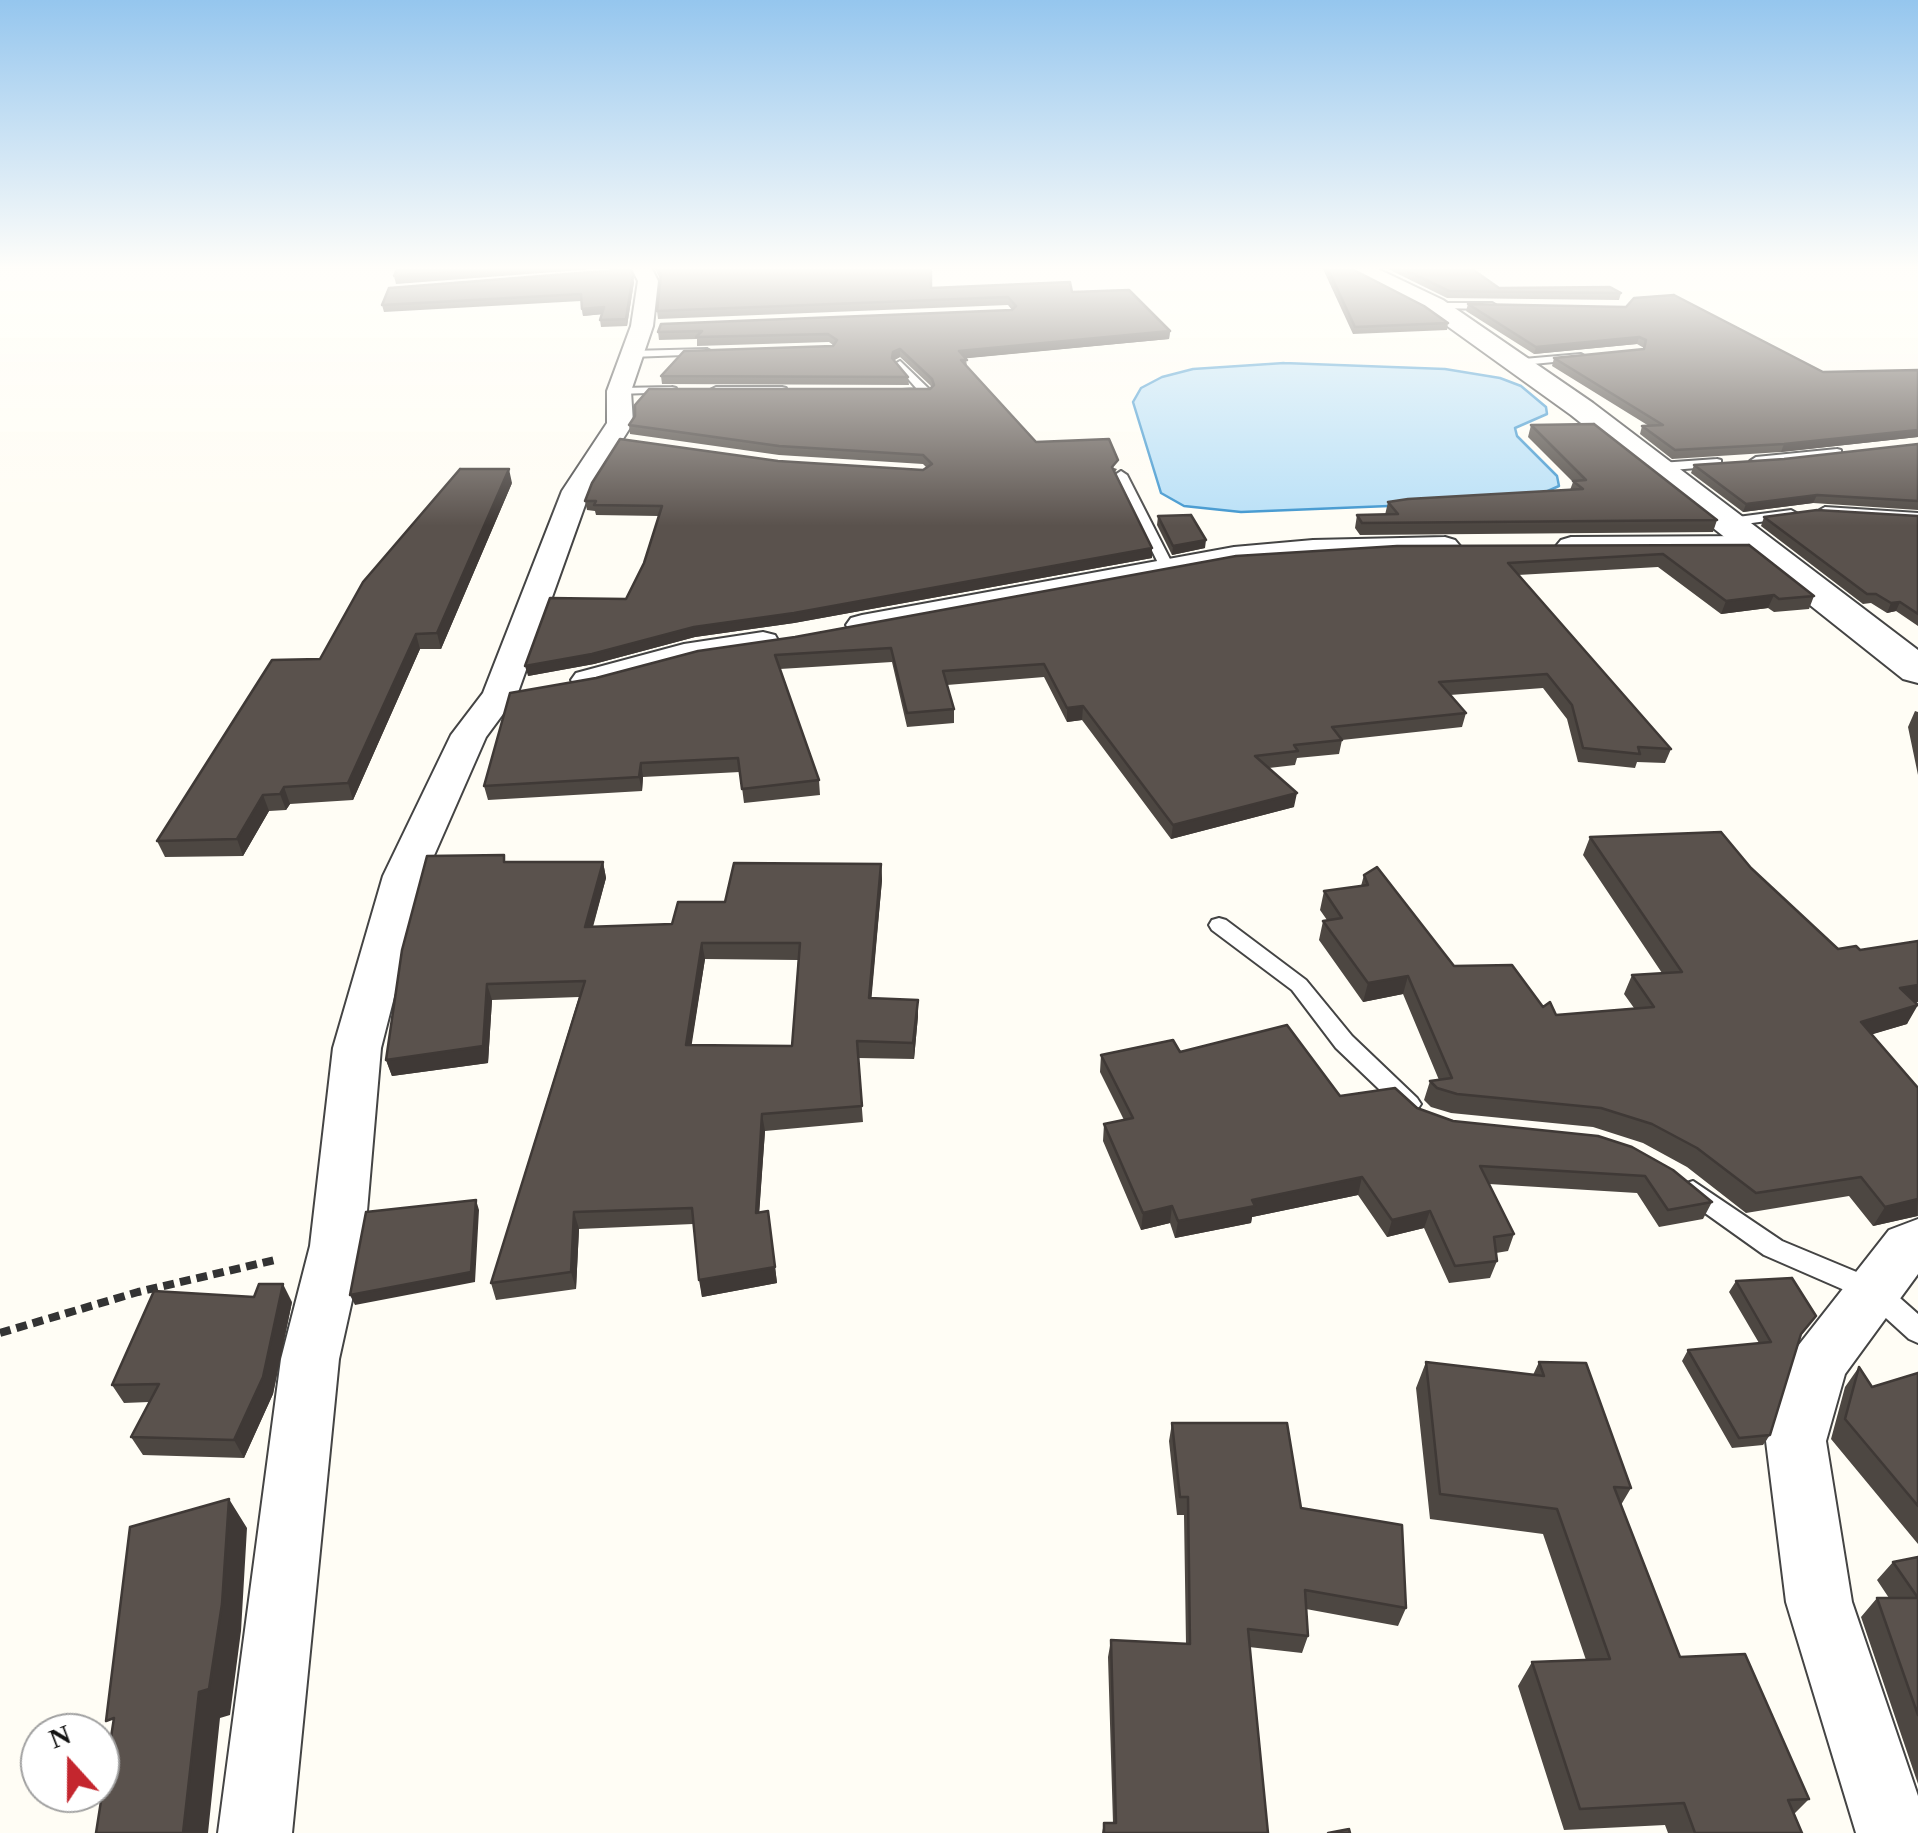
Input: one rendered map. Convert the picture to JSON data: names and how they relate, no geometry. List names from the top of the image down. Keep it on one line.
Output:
{"north":"top"}
